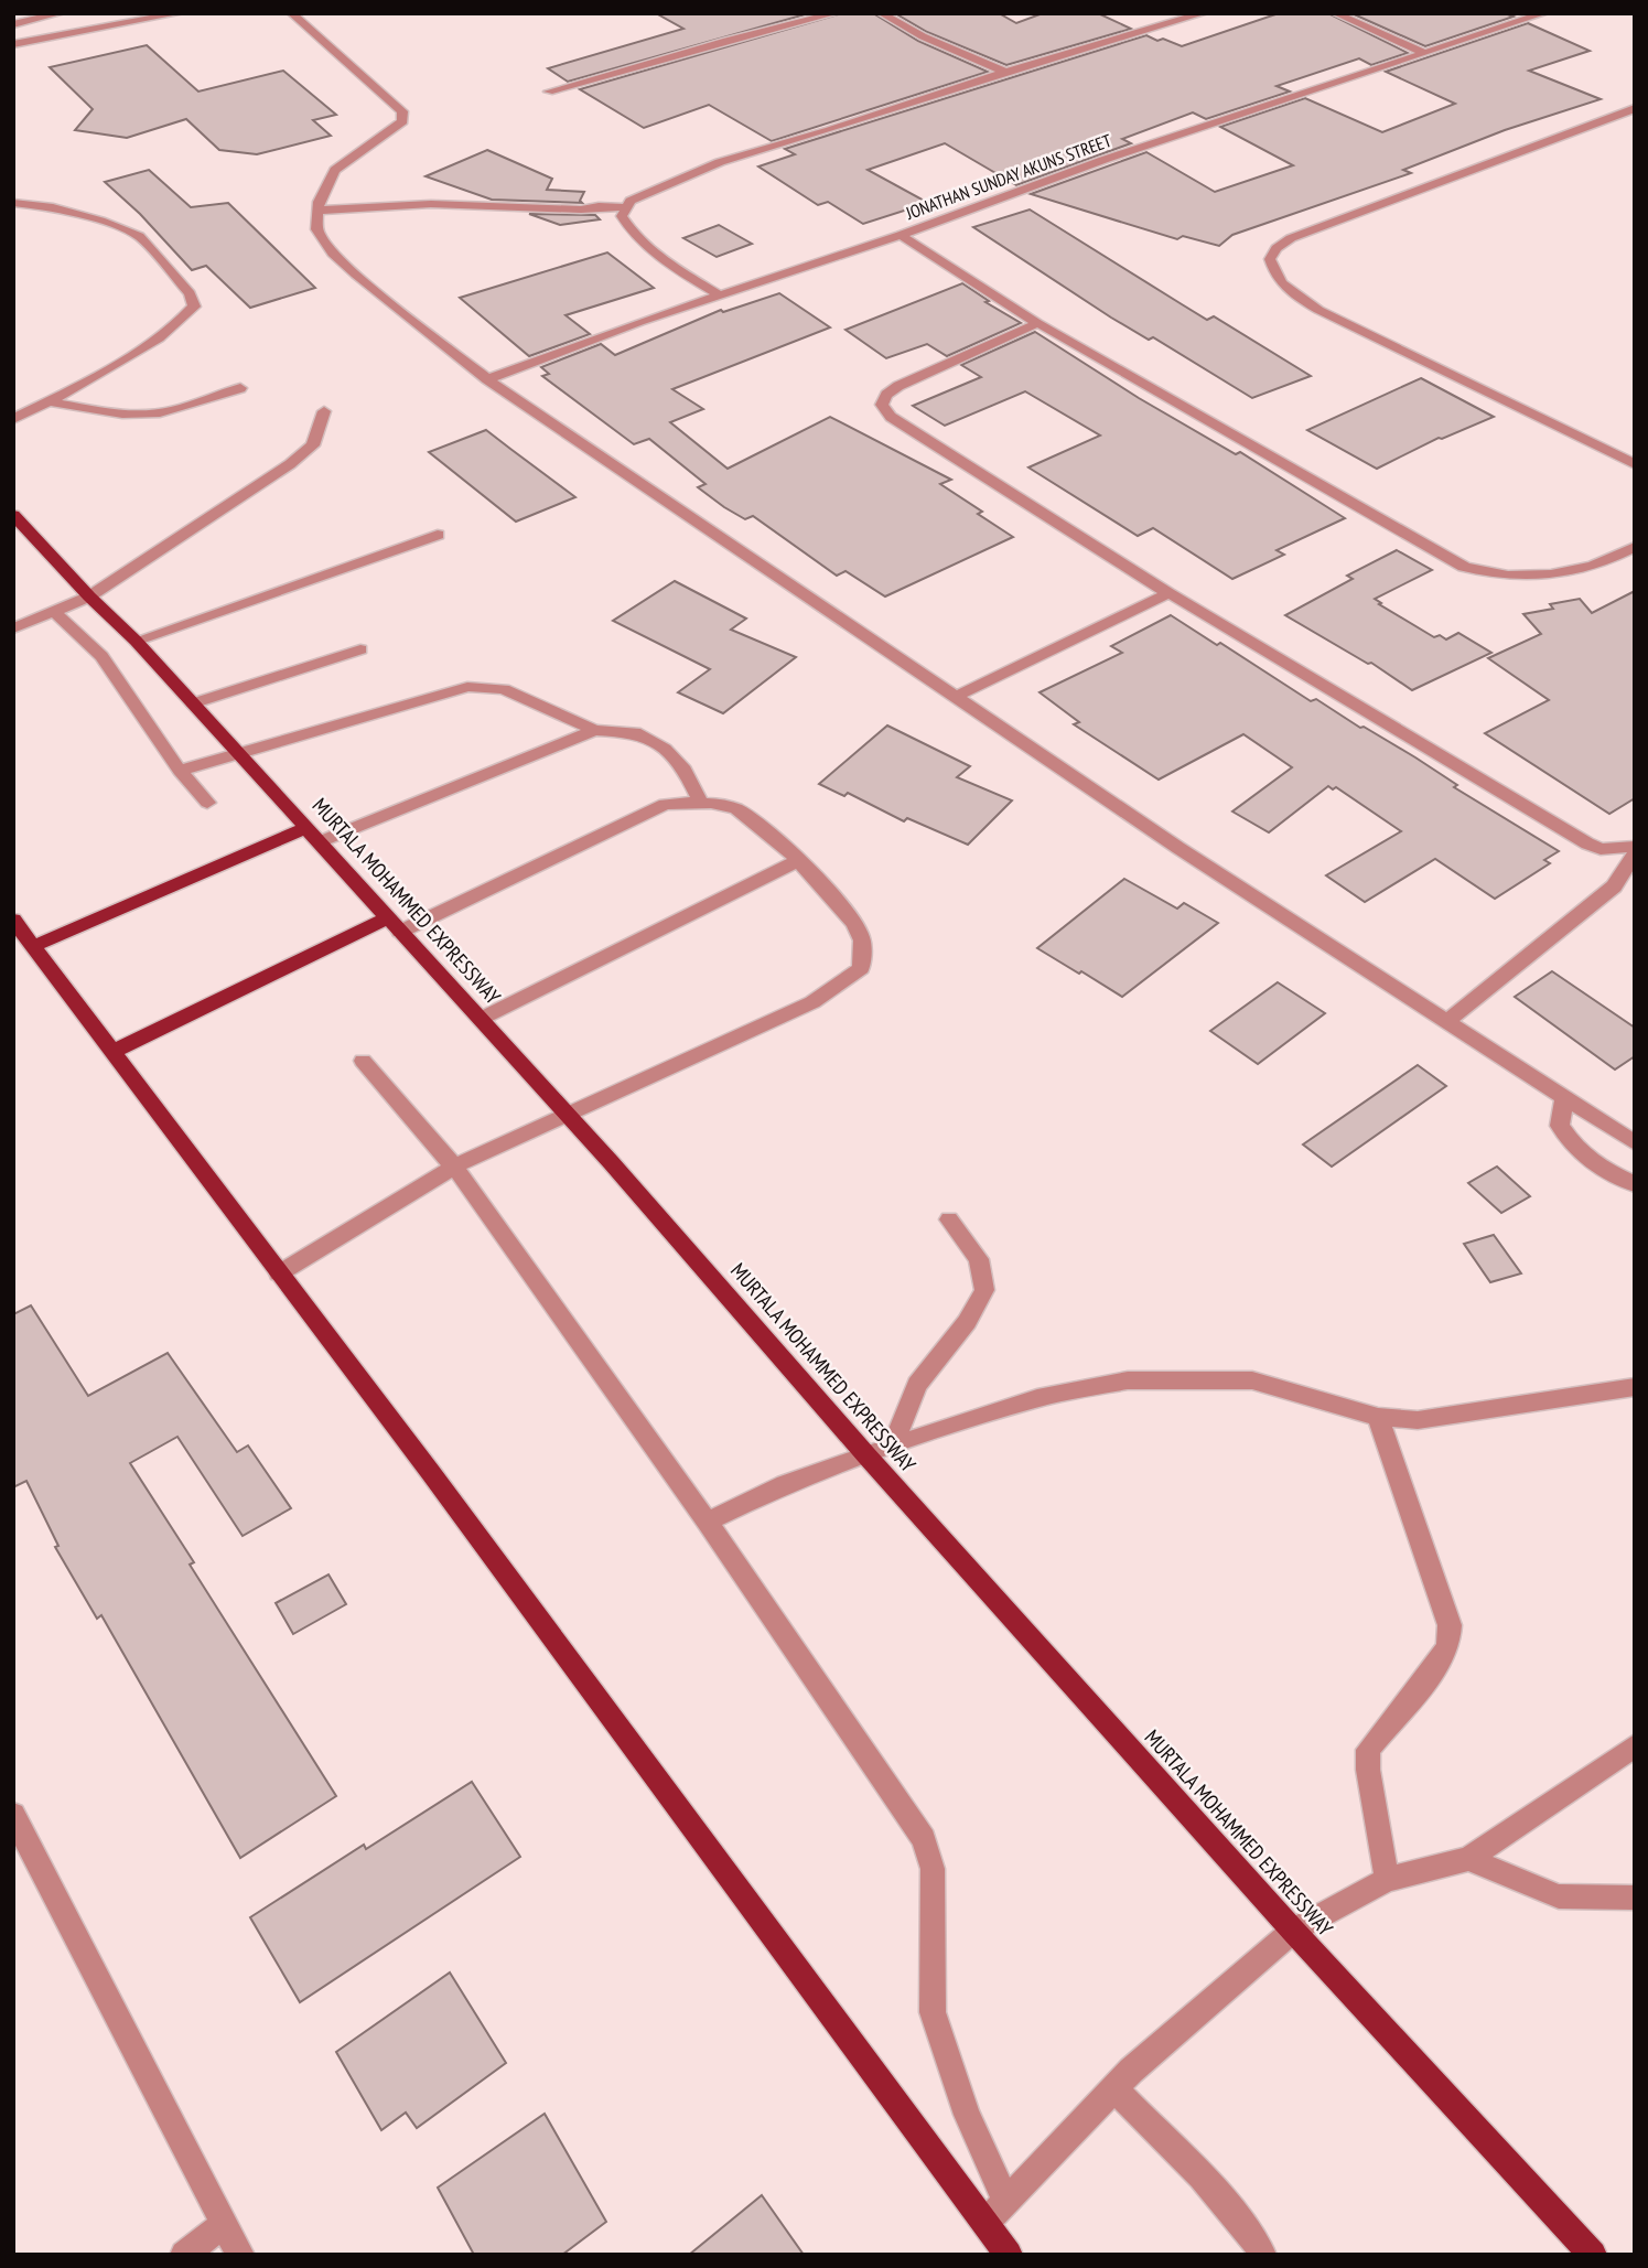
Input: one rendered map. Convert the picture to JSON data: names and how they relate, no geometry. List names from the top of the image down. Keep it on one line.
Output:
{"streets":{"main road":["MURTALA MOHAMMED EXPRESSWAY"],"street":["JONATHAN SUNDAY AKUNS STREET"]}}
